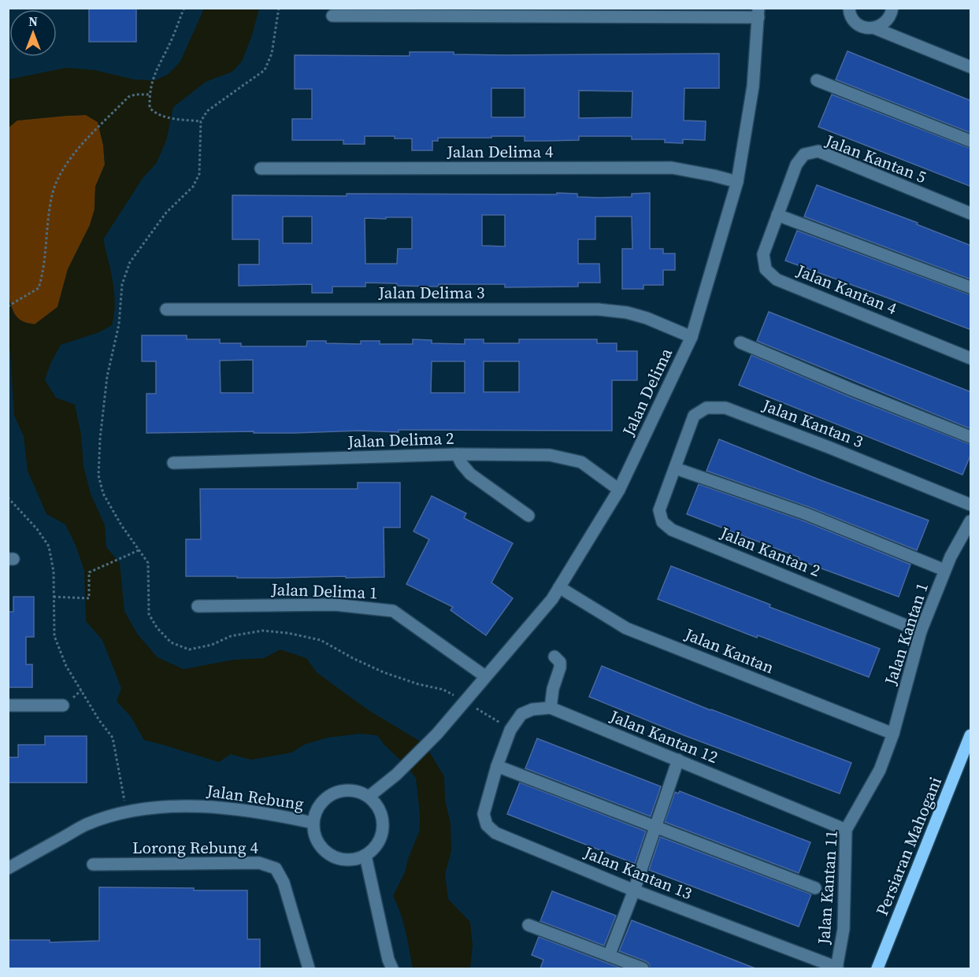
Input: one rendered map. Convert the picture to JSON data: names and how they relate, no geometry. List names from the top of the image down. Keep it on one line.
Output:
{"streets":{"main road":["Persiaran Mahogani"],"street":["Jalan Delima 4","Jalan Kantan 5","Jalan Kantan 4","Jalan Delima 3","Jalan Delima","Jalan Kantan 3","Jalan Delima 2","Jalan Kantan 2","Jalan Delima 1","Jalan Kantan 1","Jalan Kantan","Jalan Kantan 12","Jalan Rebung","Lorong Rebung 4","Jalan Kantan 13","Jalan Kantan 11"]},"crossings":[["Jalan Delima 4","Jalan Delima"],["Jalan Kantan 5","Jalan Kantan 4"],["Jalan Delima 3","Jalan Delima"],["Jalan Delima","Jalan Delima 2"],["Jalan Delima","Jalan Delima 1"],["Jalan Delima","Jalan Kantan"],["Jalan Delima","Jalan Rebung"],["Jalan Kantan 3","Jalan Kantan 2"],["Jalan Kantan 2","Jalan Kantan 1"],["Jalan Kantan 1","Jalan Kantan"],["Jalan Kantan 1","Jalan Kantan 11"],["Jalan Kantan","Jalan Kantan 11"],["Jalan Kantan 12","Jalan Kantan 11"],["Jalan Kantan 13","Jalan Kantan 11"]],"north":"top"}
